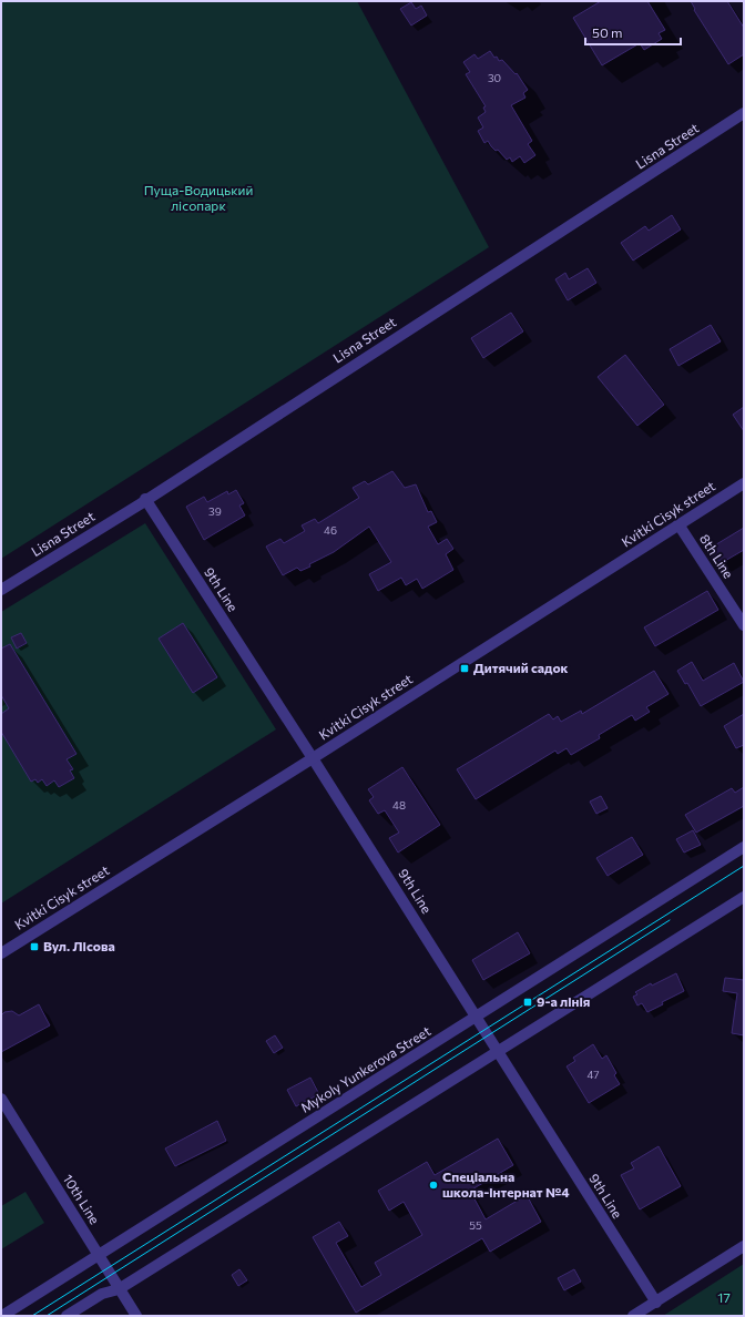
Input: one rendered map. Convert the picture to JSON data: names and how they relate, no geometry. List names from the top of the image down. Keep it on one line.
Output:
{"streets":{"street":["Lisna Street","Kvitki Cisyk street","8th Line","9th Line","Mykoly Yunkerova Street","10th Line"]},"crossings":[["Lisna Street","9th Line"],["Kvitki Cisyk street","8th Line"],["Kvitki Cisyk street","9th Line"],["9th Line","Mykoly Yunkerova Street"],["Mykoly Yunkerova Street","10th Line"]],"parks":["Пуща-Водицький лісопарк","17"],"places":{"transit":["Дитячий садок","Вул. Лісова","9-а лінія"],"other":["Спеціальна школа-інтернат №4"]},"house_numbers":["30","39","46","48","47","55"],"scale_bar":"50 m"}
